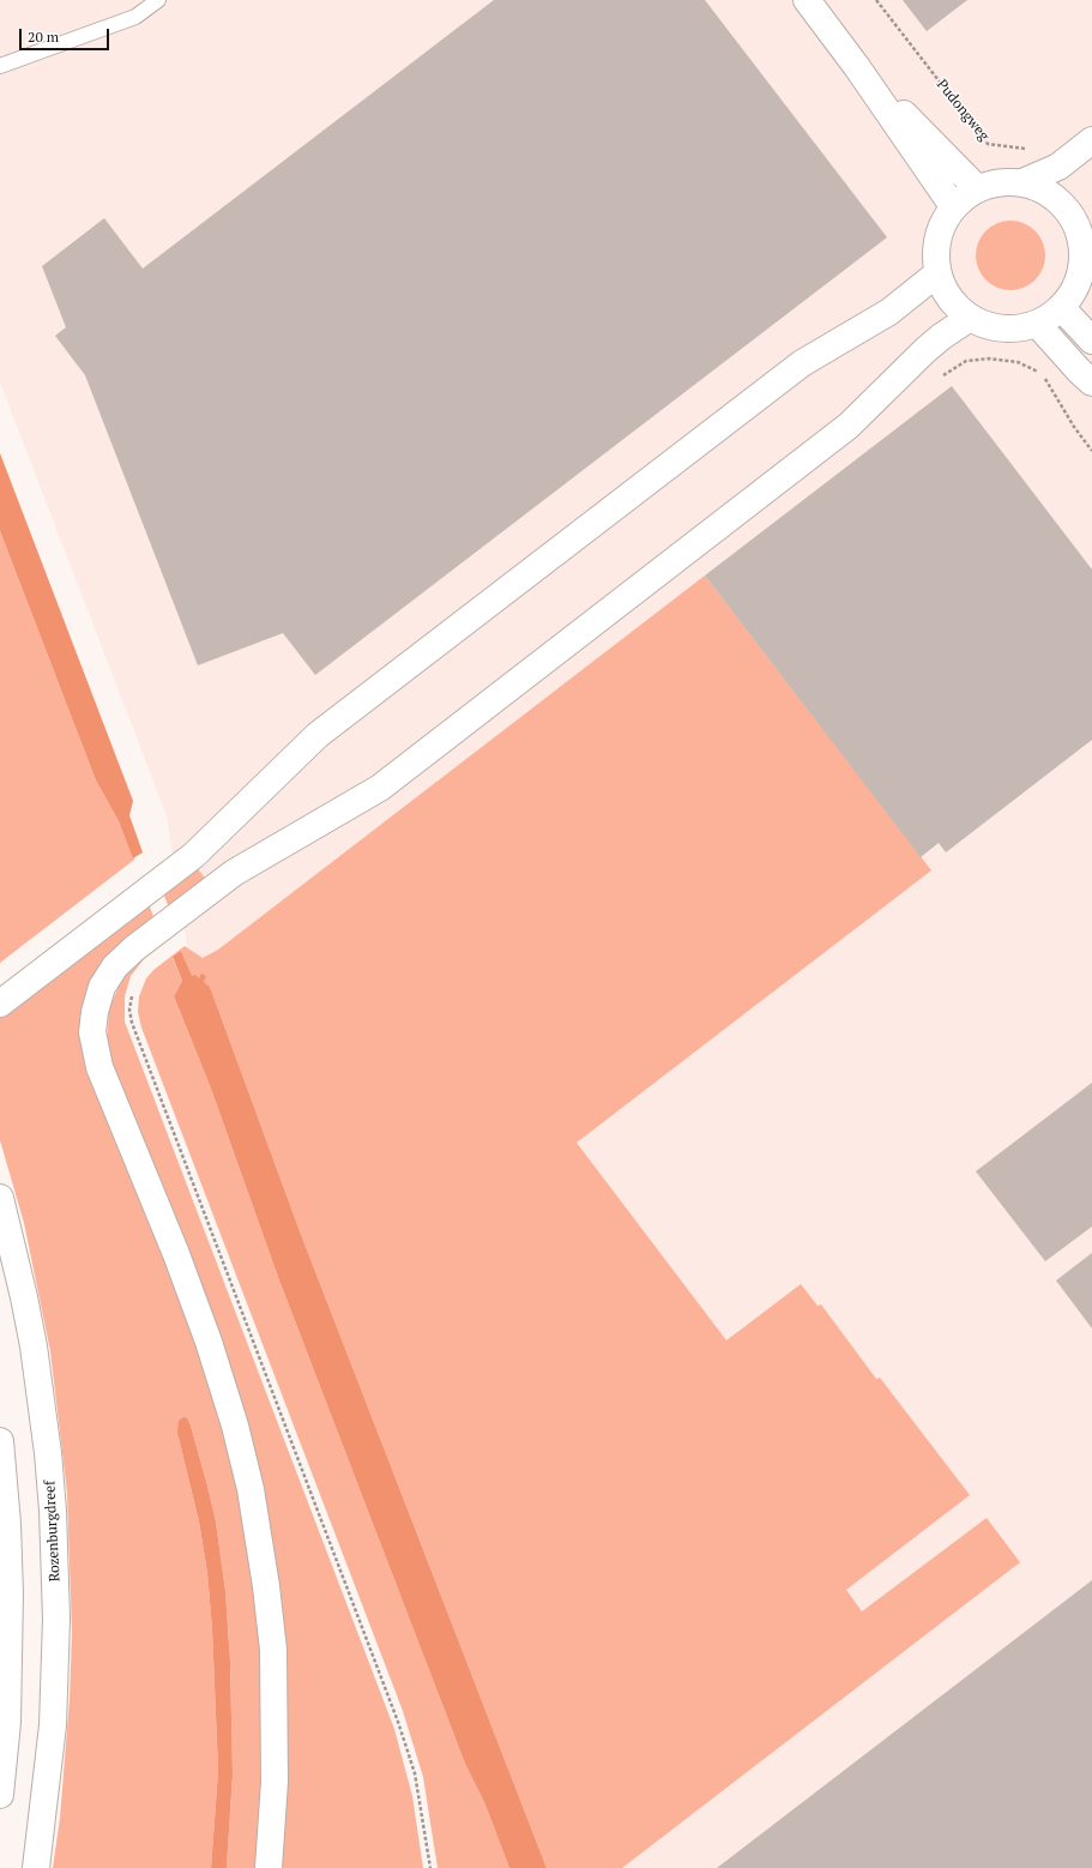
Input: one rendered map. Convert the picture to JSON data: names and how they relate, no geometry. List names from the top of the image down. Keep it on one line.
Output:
{"streets":{"main road":["Rozenburgdreef"],"path":["Pudongweg"]},"scale_bar":"20 m"}
